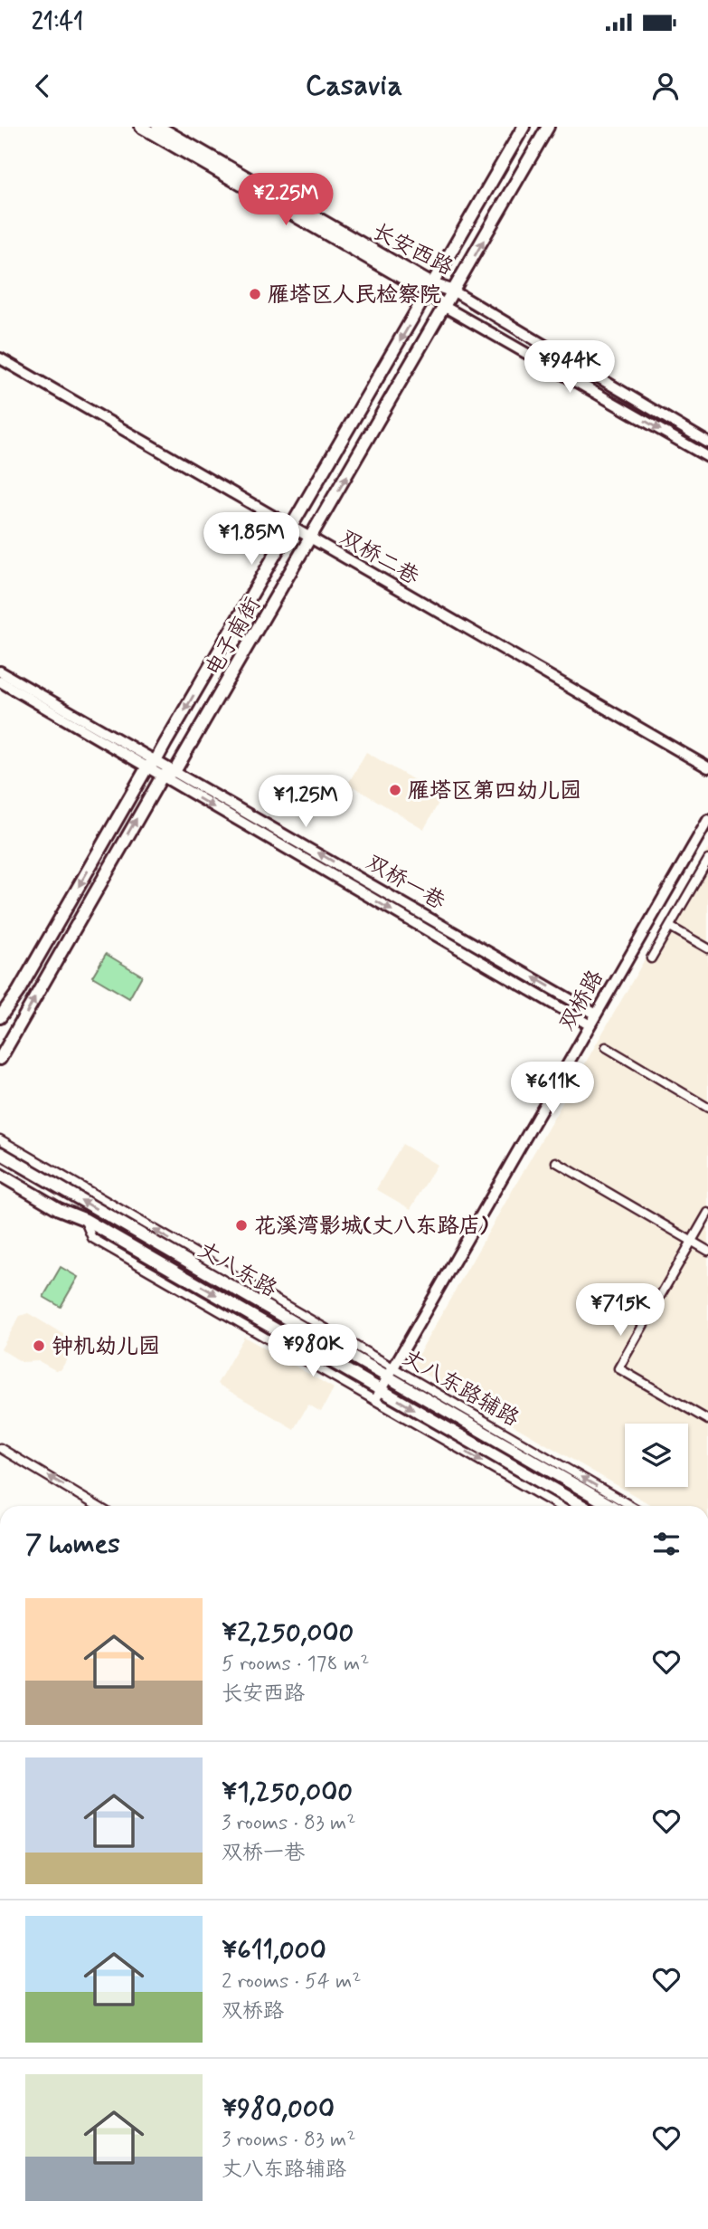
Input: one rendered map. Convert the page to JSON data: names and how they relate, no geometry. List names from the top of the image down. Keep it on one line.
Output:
{"streets":{"main road":["长安西路","电子南街","丈八东路"],"street":["双桥二巷","双桥一巷","双桥路","丈八东路辅路"]},"crossings":[["长安西路","电子南街"],["双桥二巷","电子南街"],["电子南街","双桥一巷"],["双桥一巷","双桥路"],["双桥路","丈八东路"],["双桥路","丈八东路辅路"],["丈八东路","丈八东路辅路"]],"one_way":["丈八东路辅路"],"places":["雁塔区人民检察院","雁塔区第四幼儿园","花溪湾影城(丈八东路店)","钟机幼儿园"],"page":{"status":"21:41","header":"Casavia","price":["¥2.25M","¥944K","¥1.85M","¥1.25M","¥611K","¥715K","¥980K"],"heading":"7 homes","list":[{"name":"¥2,250,000","note":"5 rooms · 178 m² · 长安西路"},{"name":"¥1,250,000","note":"3 rooms · 83 m² · 双桥一巷"},{"name":"¥611,000","note":"2 rooms · 54 m² · 双桥路"},{"name":"¥980,000","note":"3 rooms · 83 m² · 丈八东路辅路"}]}}
